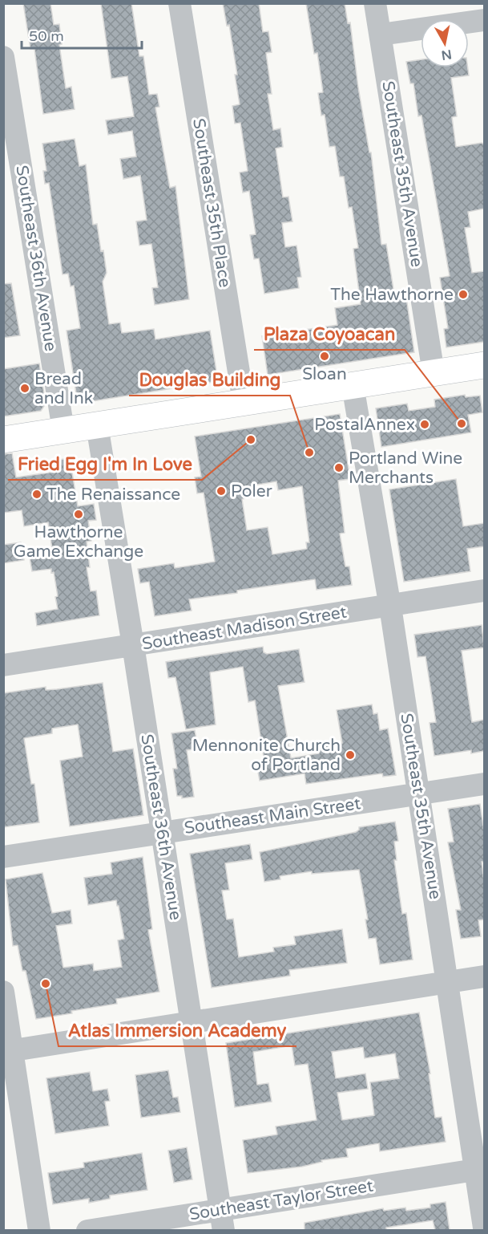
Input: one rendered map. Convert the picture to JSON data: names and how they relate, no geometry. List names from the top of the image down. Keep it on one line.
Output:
{"streets":{"street":["Southeast 35th Avenue","Southeast 35th Place","Southeast 36th Avenue","Southeast Madison Street","Southeast Main Street","Southeast Taylor Street"]},"crossings":[["Southeast 35th Avenue","Southeast Madison Street"],["Southeast 35th Avenue","Southeast Main Street"],["Southeast 35th Avenue","Southeast Taylor Street"],["Southeast 36th Avenue","Southeast Madison Street"],["Southeast 36th Avenue","Southeast Main Street"],["Southeast 36th Avenue","Southeast Taylor Street"]],"places":["The Hawthorne","Sloan","Bread and Ink","Plaza Coyoacan","PostalAnnex","Fried Egg I'm In Love","Douglas Building","Portland Wine Merchants","Poler","The Renaissance","Hawthorne Game Exchange","Mennonite Church of Portland","Atlas Immersion Academy"],"scale_bar":"50 m","north":"bottom"}
